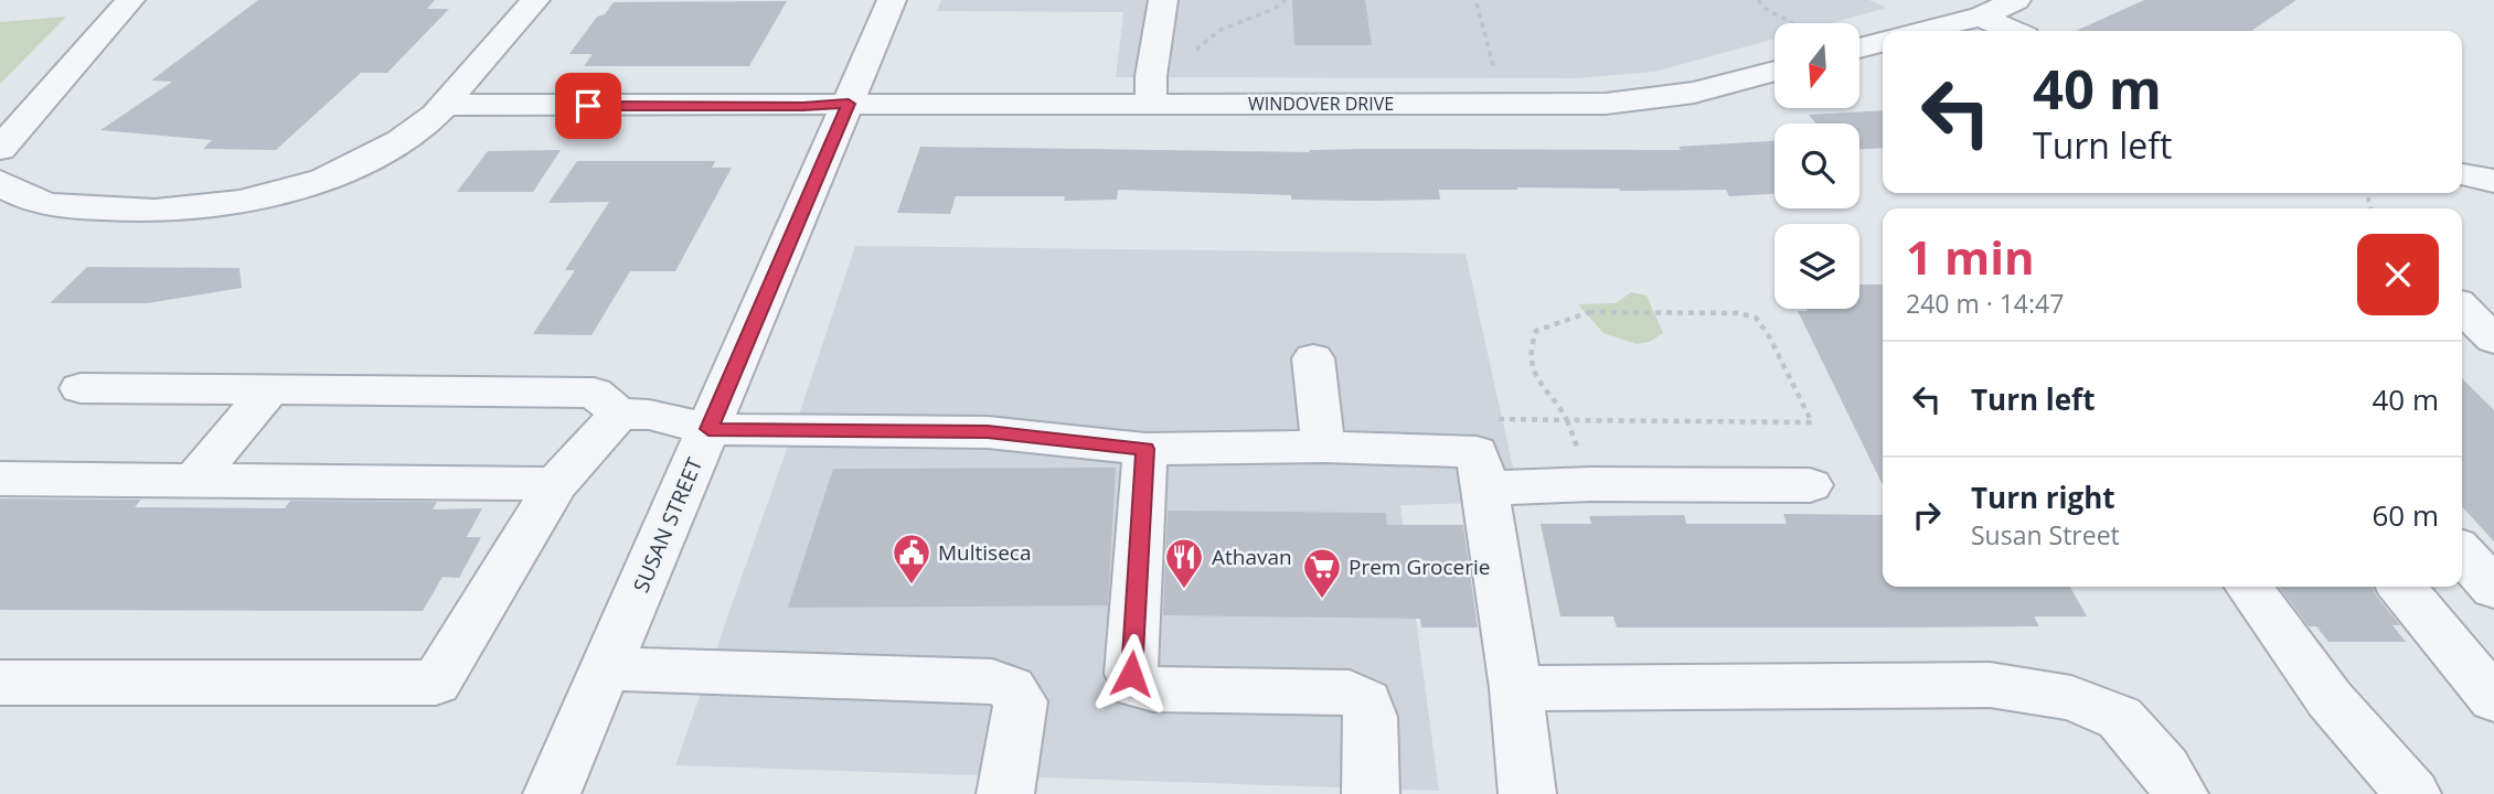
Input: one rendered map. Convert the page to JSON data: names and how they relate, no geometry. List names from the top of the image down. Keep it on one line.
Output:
{"streets":{"street":["WINDOVER DRIVE","SUSAN STREET"]},"crossings":[["WINDOVER DRIVE","SUSAN STREET"]],"places":{"public building":["Multiseca"],"restaurant":["Athavan"],"supermarket":["Prem Grocerie"]},"north":"bottom","page":{"turn":["40 m","Turn left"],"heading":["1 min","240 m · 14:47"],"list":[{"name":"Turn left","value":"40 m"},{"name":"Turn right","note":"Susan Street","value":"60 m"}]}}
